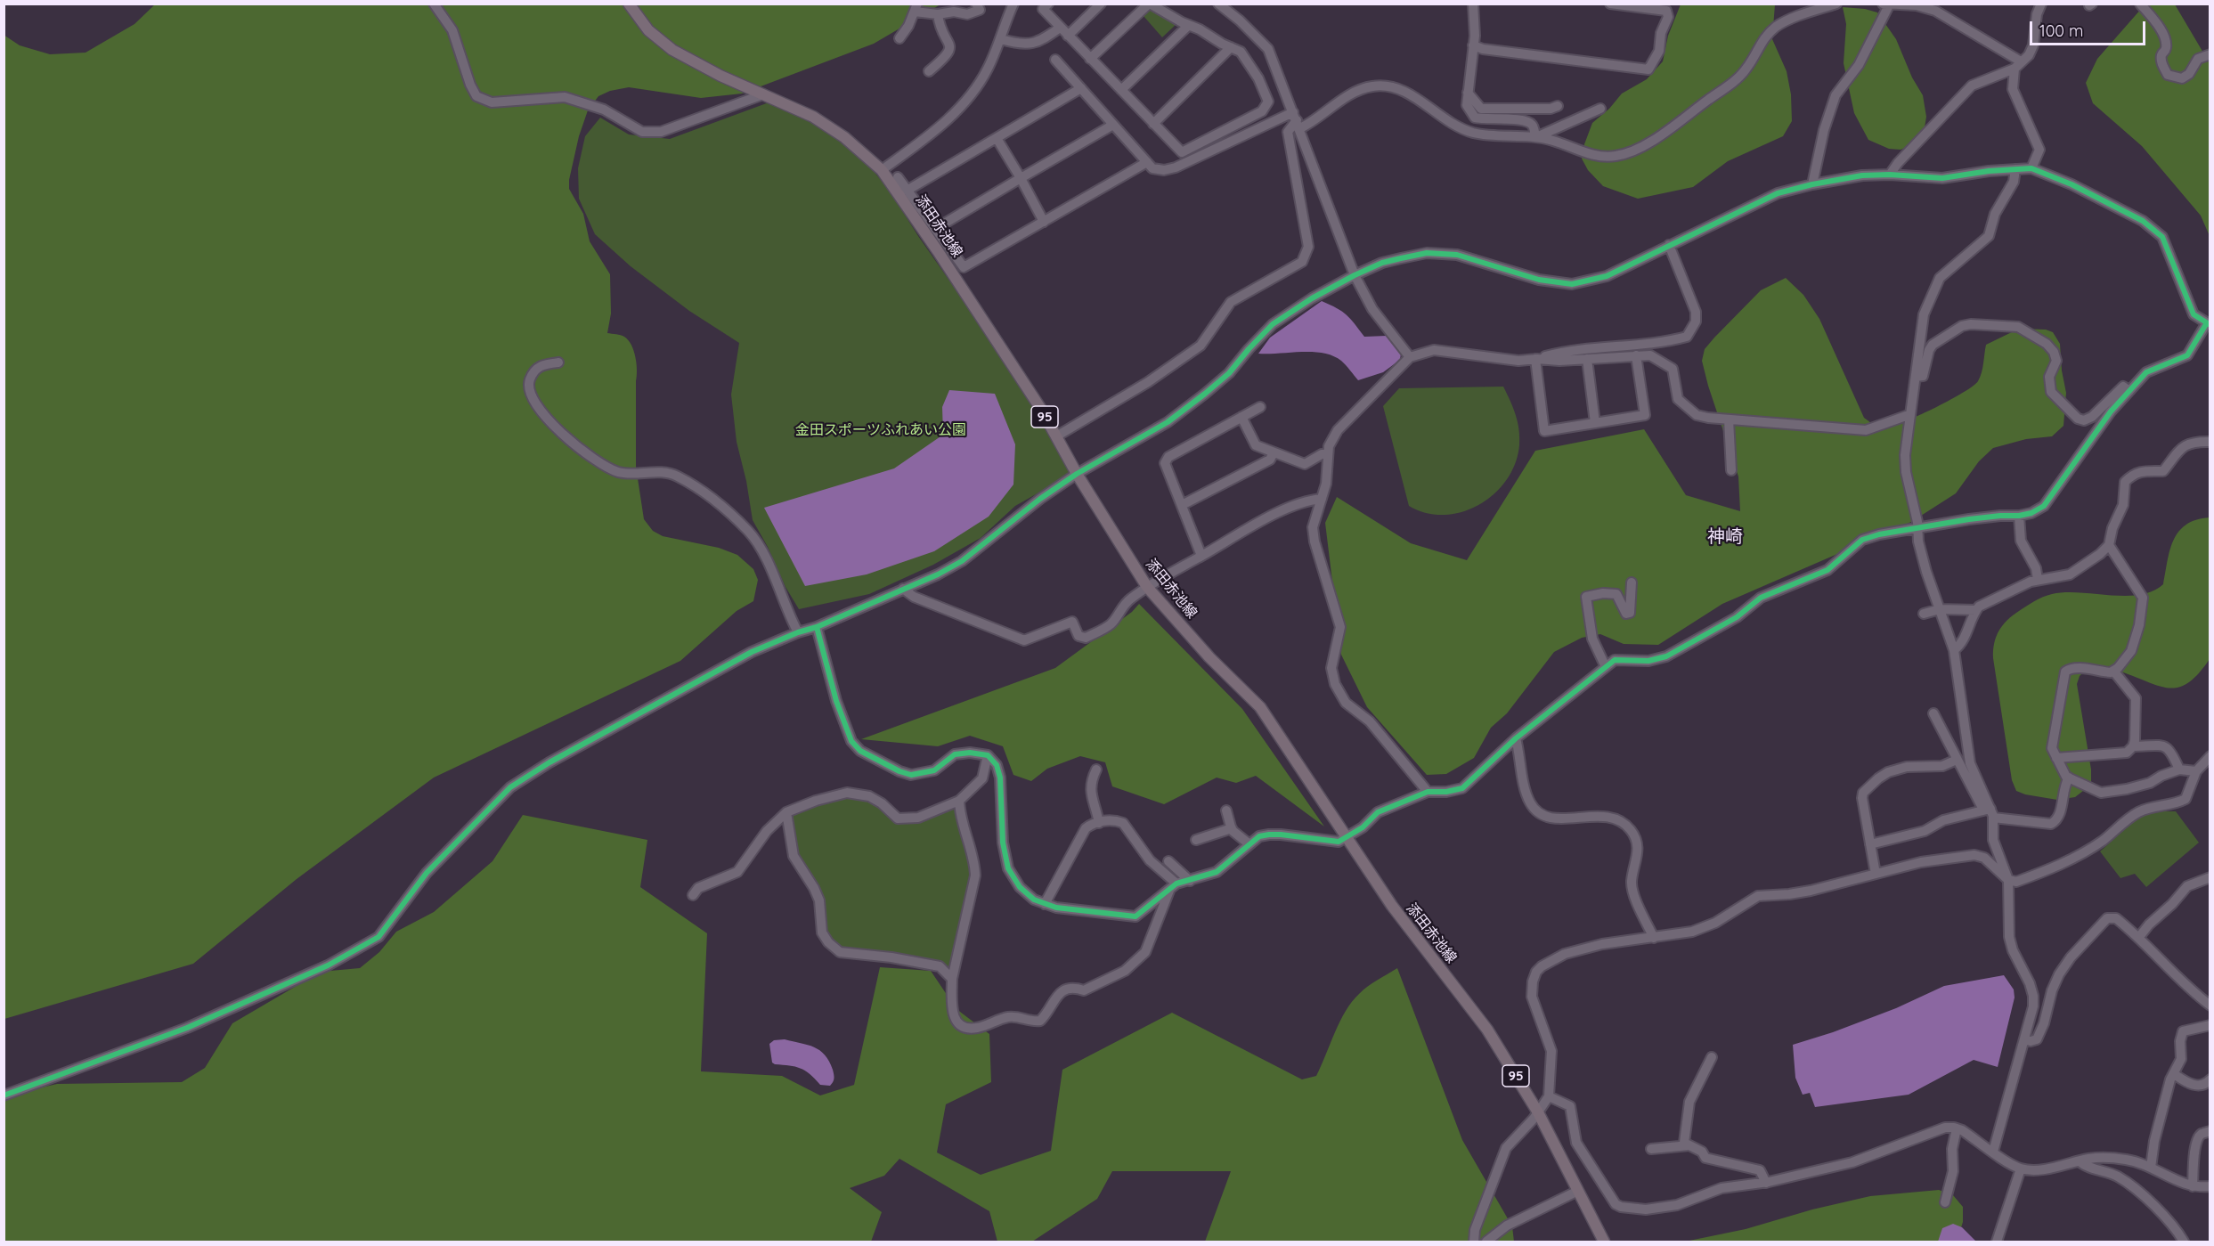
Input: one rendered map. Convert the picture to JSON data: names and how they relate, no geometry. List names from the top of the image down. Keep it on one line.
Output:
{"streets":{"main road":["添田赤池線","95"]},"districts":["神崎"],"parks":["金田スポーツふれあい公園"],"scale_bar":"100 m"}
